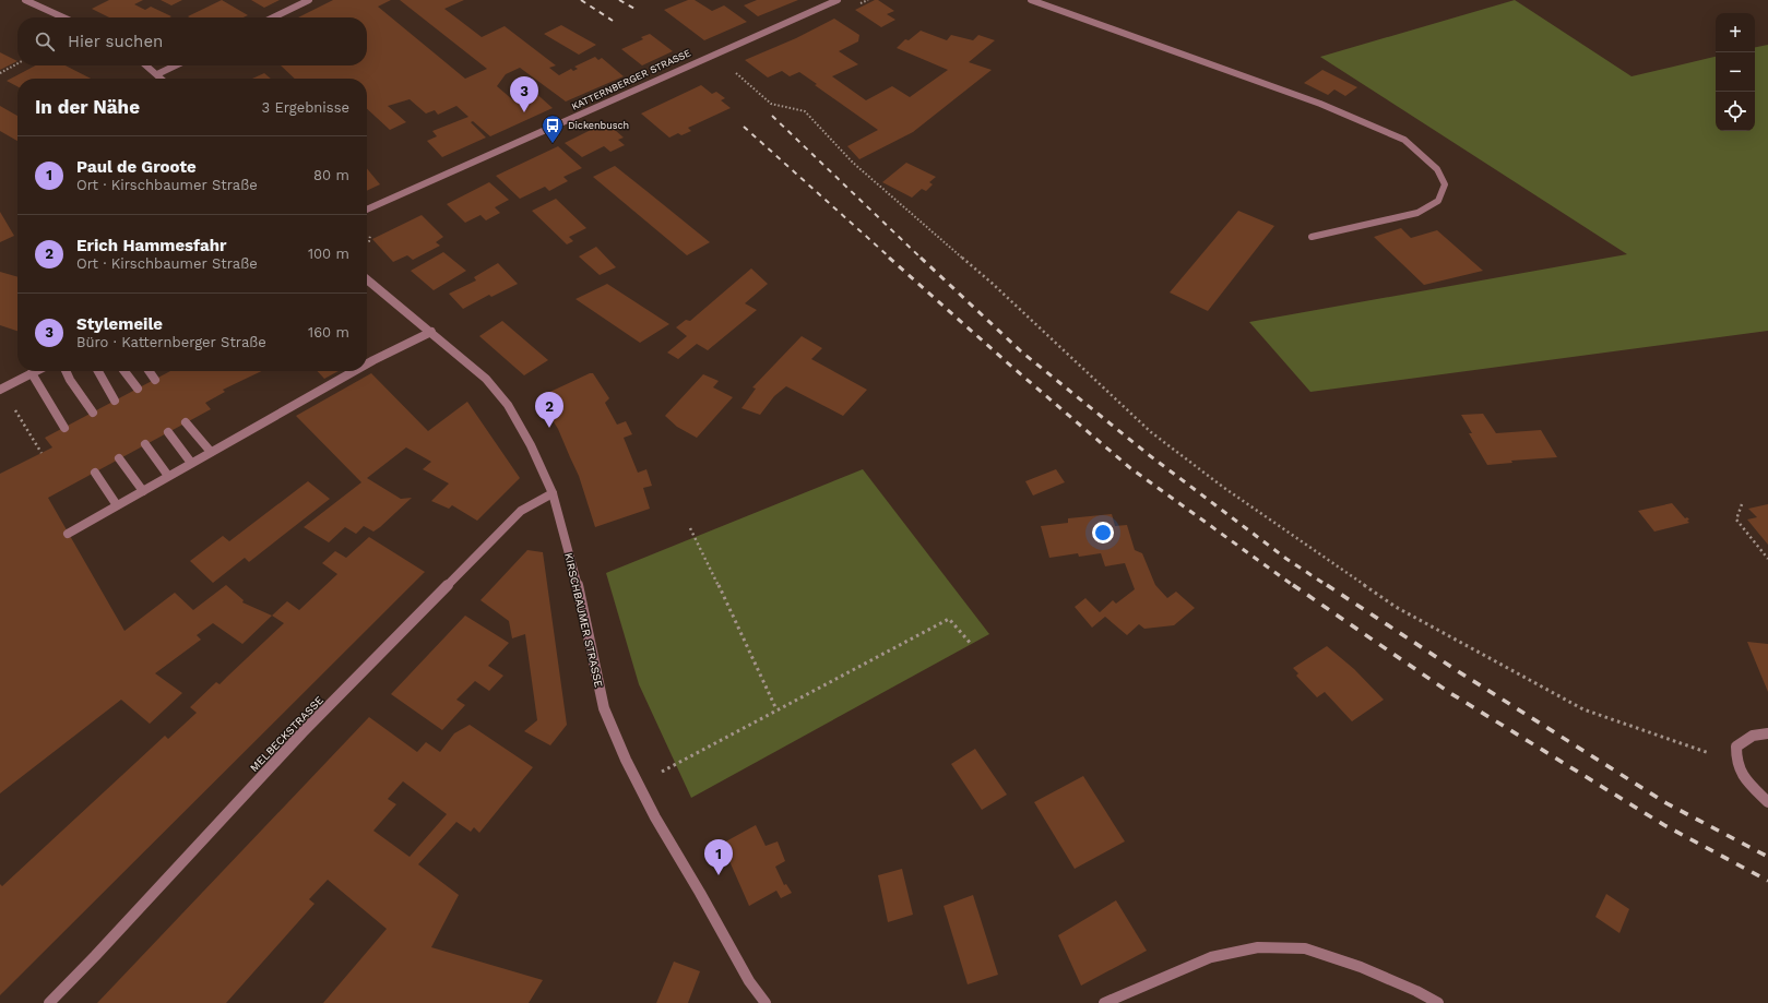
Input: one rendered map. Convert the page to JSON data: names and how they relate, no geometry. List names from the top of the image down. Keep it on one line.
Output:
{"streets":{"street":["KATTERNBERGER STRASSE","KIRSCHBAUMER STRASSE","MELBECKSTRASSE"]},"crossings":[["KIRSCHBAUMER STRASSE","MELBECKSTRASSE"]],"places":{"bus stop":["Dickenbusch"]},"page":{"map_buttons":["+","−"],"search":"Hier suchen","pins":["3","2","1"],"heading":["In der Nähe","3 Ergebnisse"],"list":[{"mark":"1","name":"Paul de Groote","note":"Ort · Kirschbaumer Straße","value":"80 m"},{"mark":"2","name":"Erich Hammesfahr","note":"Ort · Kirschbaumer Straße","value":"100 m"},{"mark":"3","name":"Stylemeile","note":"Büro · Katternberger Straße","value":"160 m"}]}}
